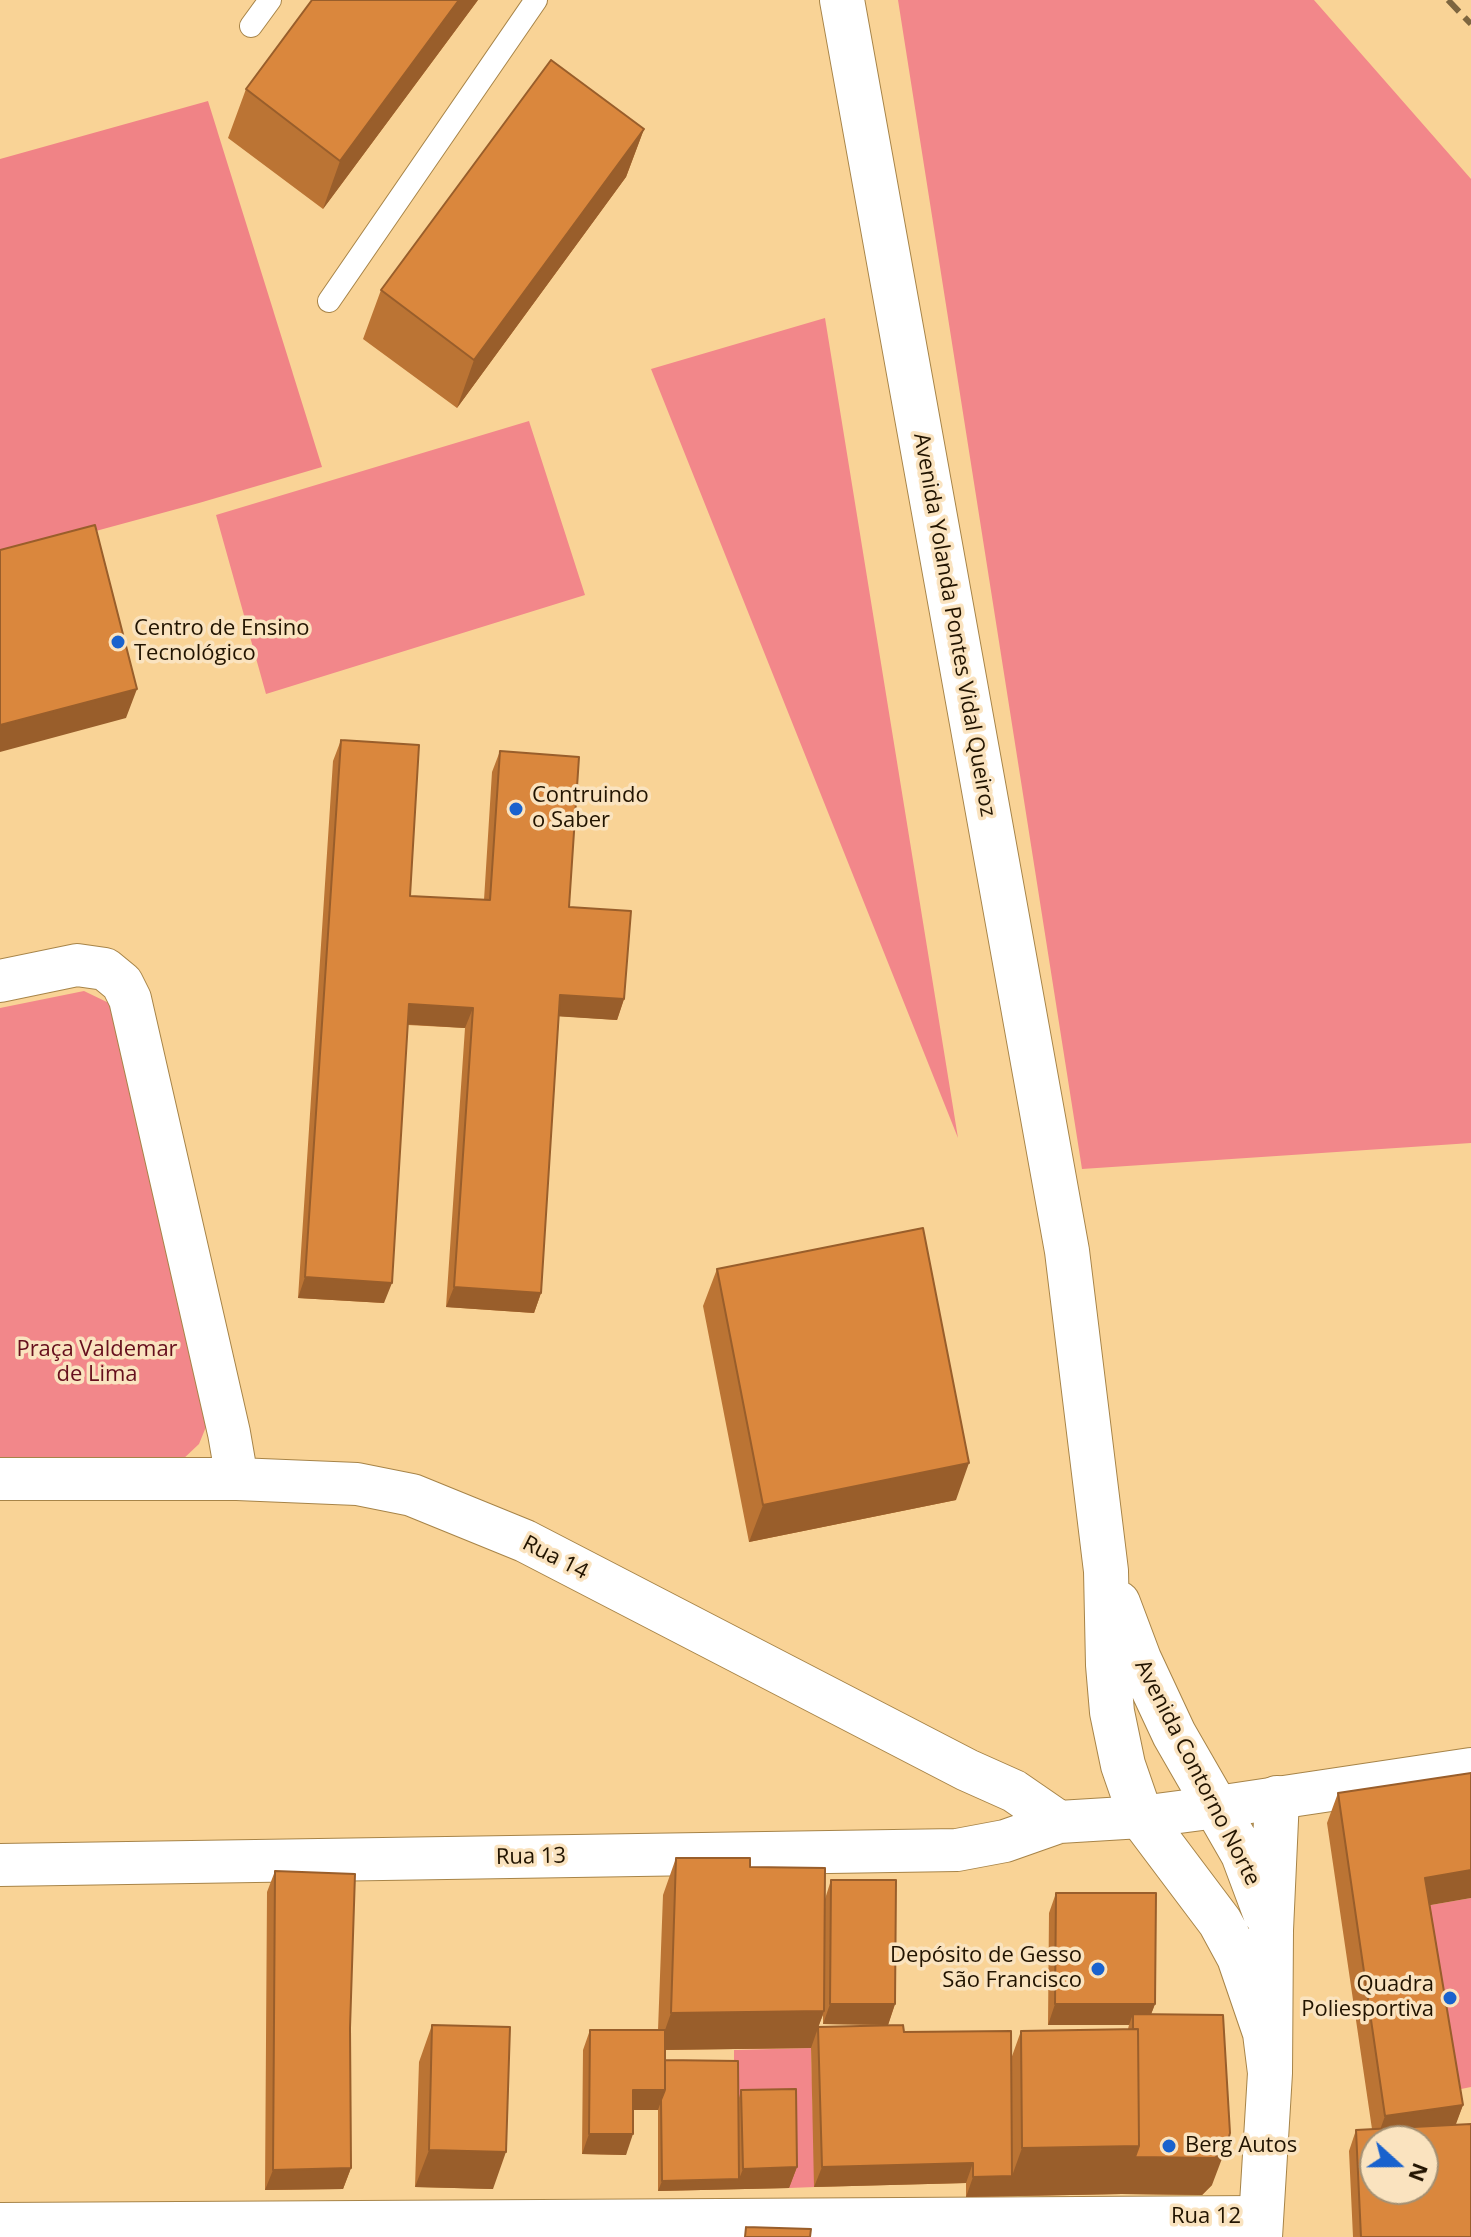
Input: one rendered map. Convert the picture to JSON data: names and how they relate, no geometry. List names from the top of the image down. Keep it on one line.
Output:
{"streets":{"main road":["Avenida Yolanda Pontes Vidal Queiroz","Avenida Contorno Norte"],"street":["Rua 14","Rua 13","Rua 12"]},"crossings":[["Avenida Yolanda Pontes Vidal Queiroz","Avenida Contorno Norte"],["Rua 14","Rua 13"],["Avenida Contorno Norte","Rua 13"]],"parks":["Praça Valdemar de Lima"],"places":["Centro de Ensino Tecnológico","Contruindo o Saber","Depósito de Gesso São Francisco","Quadra Poliesportiva","Berg Autos"],"north":"right"}
